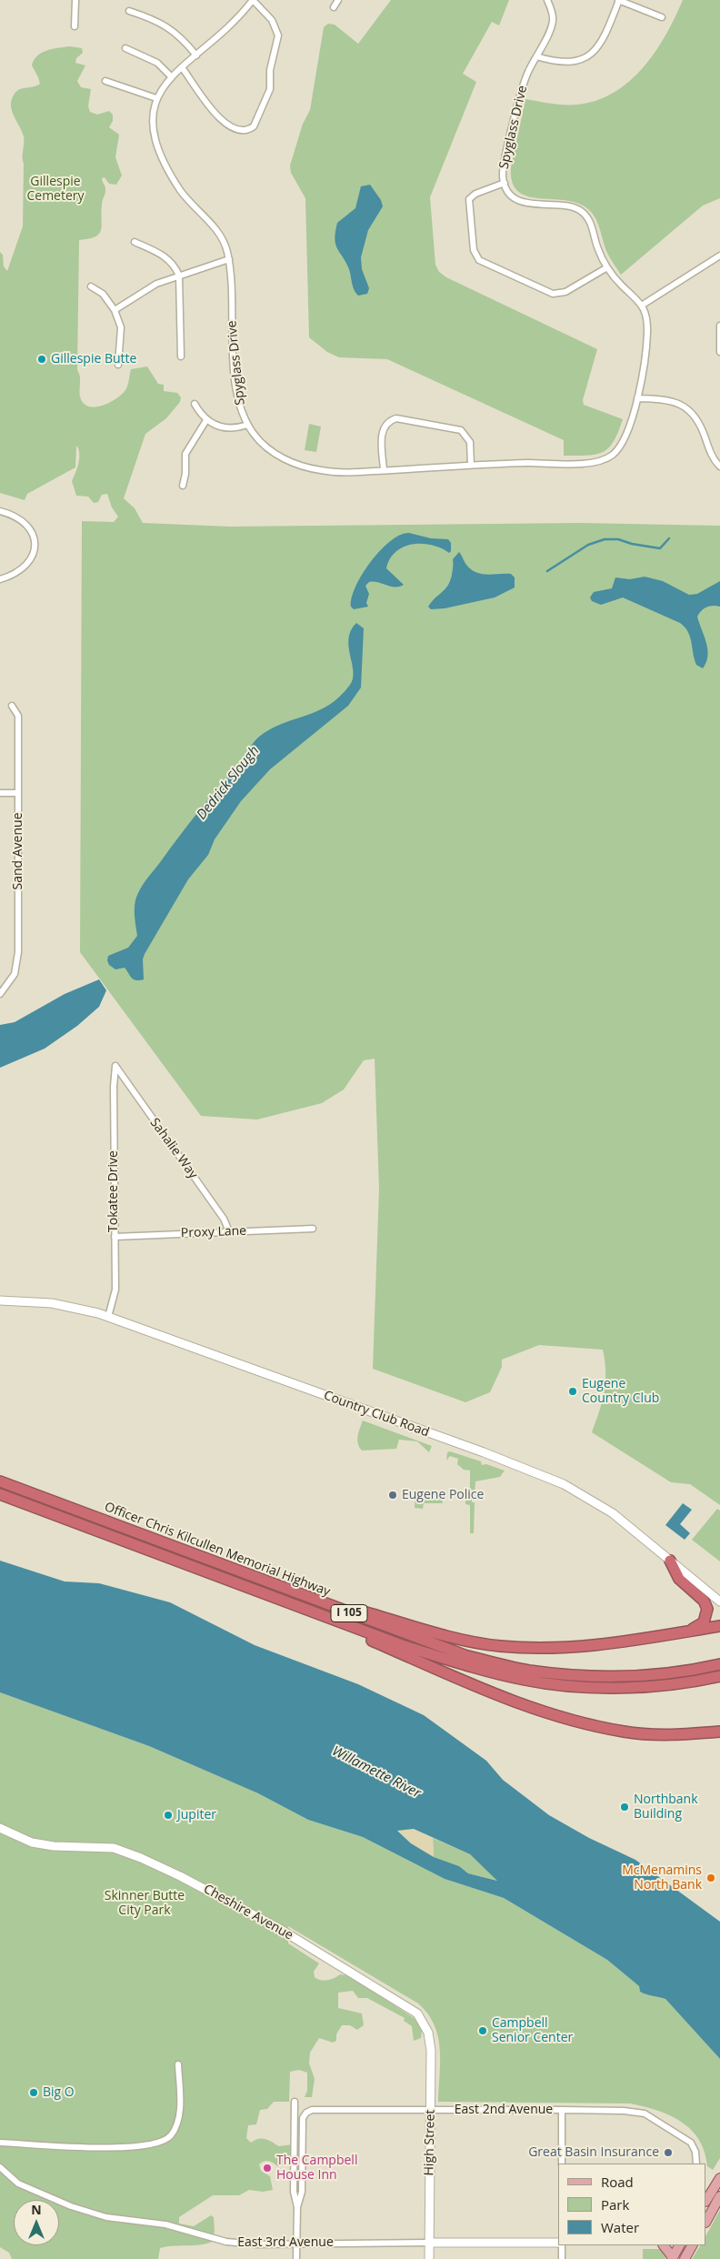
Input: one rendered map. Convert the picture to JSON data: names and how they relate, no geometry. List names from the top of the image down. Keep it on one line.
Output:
{"streets":{"highway":["Officer Chris Kilcullen Memorial Highway","I 105"],"street":["Spyglass Drive","Sand Avenue","Sahalie Way","Tokatee Drive","Proxy Lane","Country Club Road","Cheshire Avenue","East 2nd Avenue","High Street","East 3rd Avenue"]},"crossings":[["Sahalie Way","Tokatee Drive"],["Sahalie Way","Proxy Lane"],["Tokatee Drive","Proxy Lane"],["Tokatee Drive","Country Club Road"],["Cheshire Avenue","High Street"],["East 2nd Avenue","High Street"],["High Street","East 3rd Avenue"]],"water":["Dedrick Slough","Willamette River"],"parks":["Gillespie Cemetery","Skinner Butte City Park"],"places":["Gillespie Butte","Eugene Country Club","Eugene Police","Northbank Building","Jupiter","McMenamins North Bank","Campbell Senior Center","Big O","Great Basin Insurance","The Campbell House Inn"],"legend":["Road","Park","Water"],"north":"top"}
